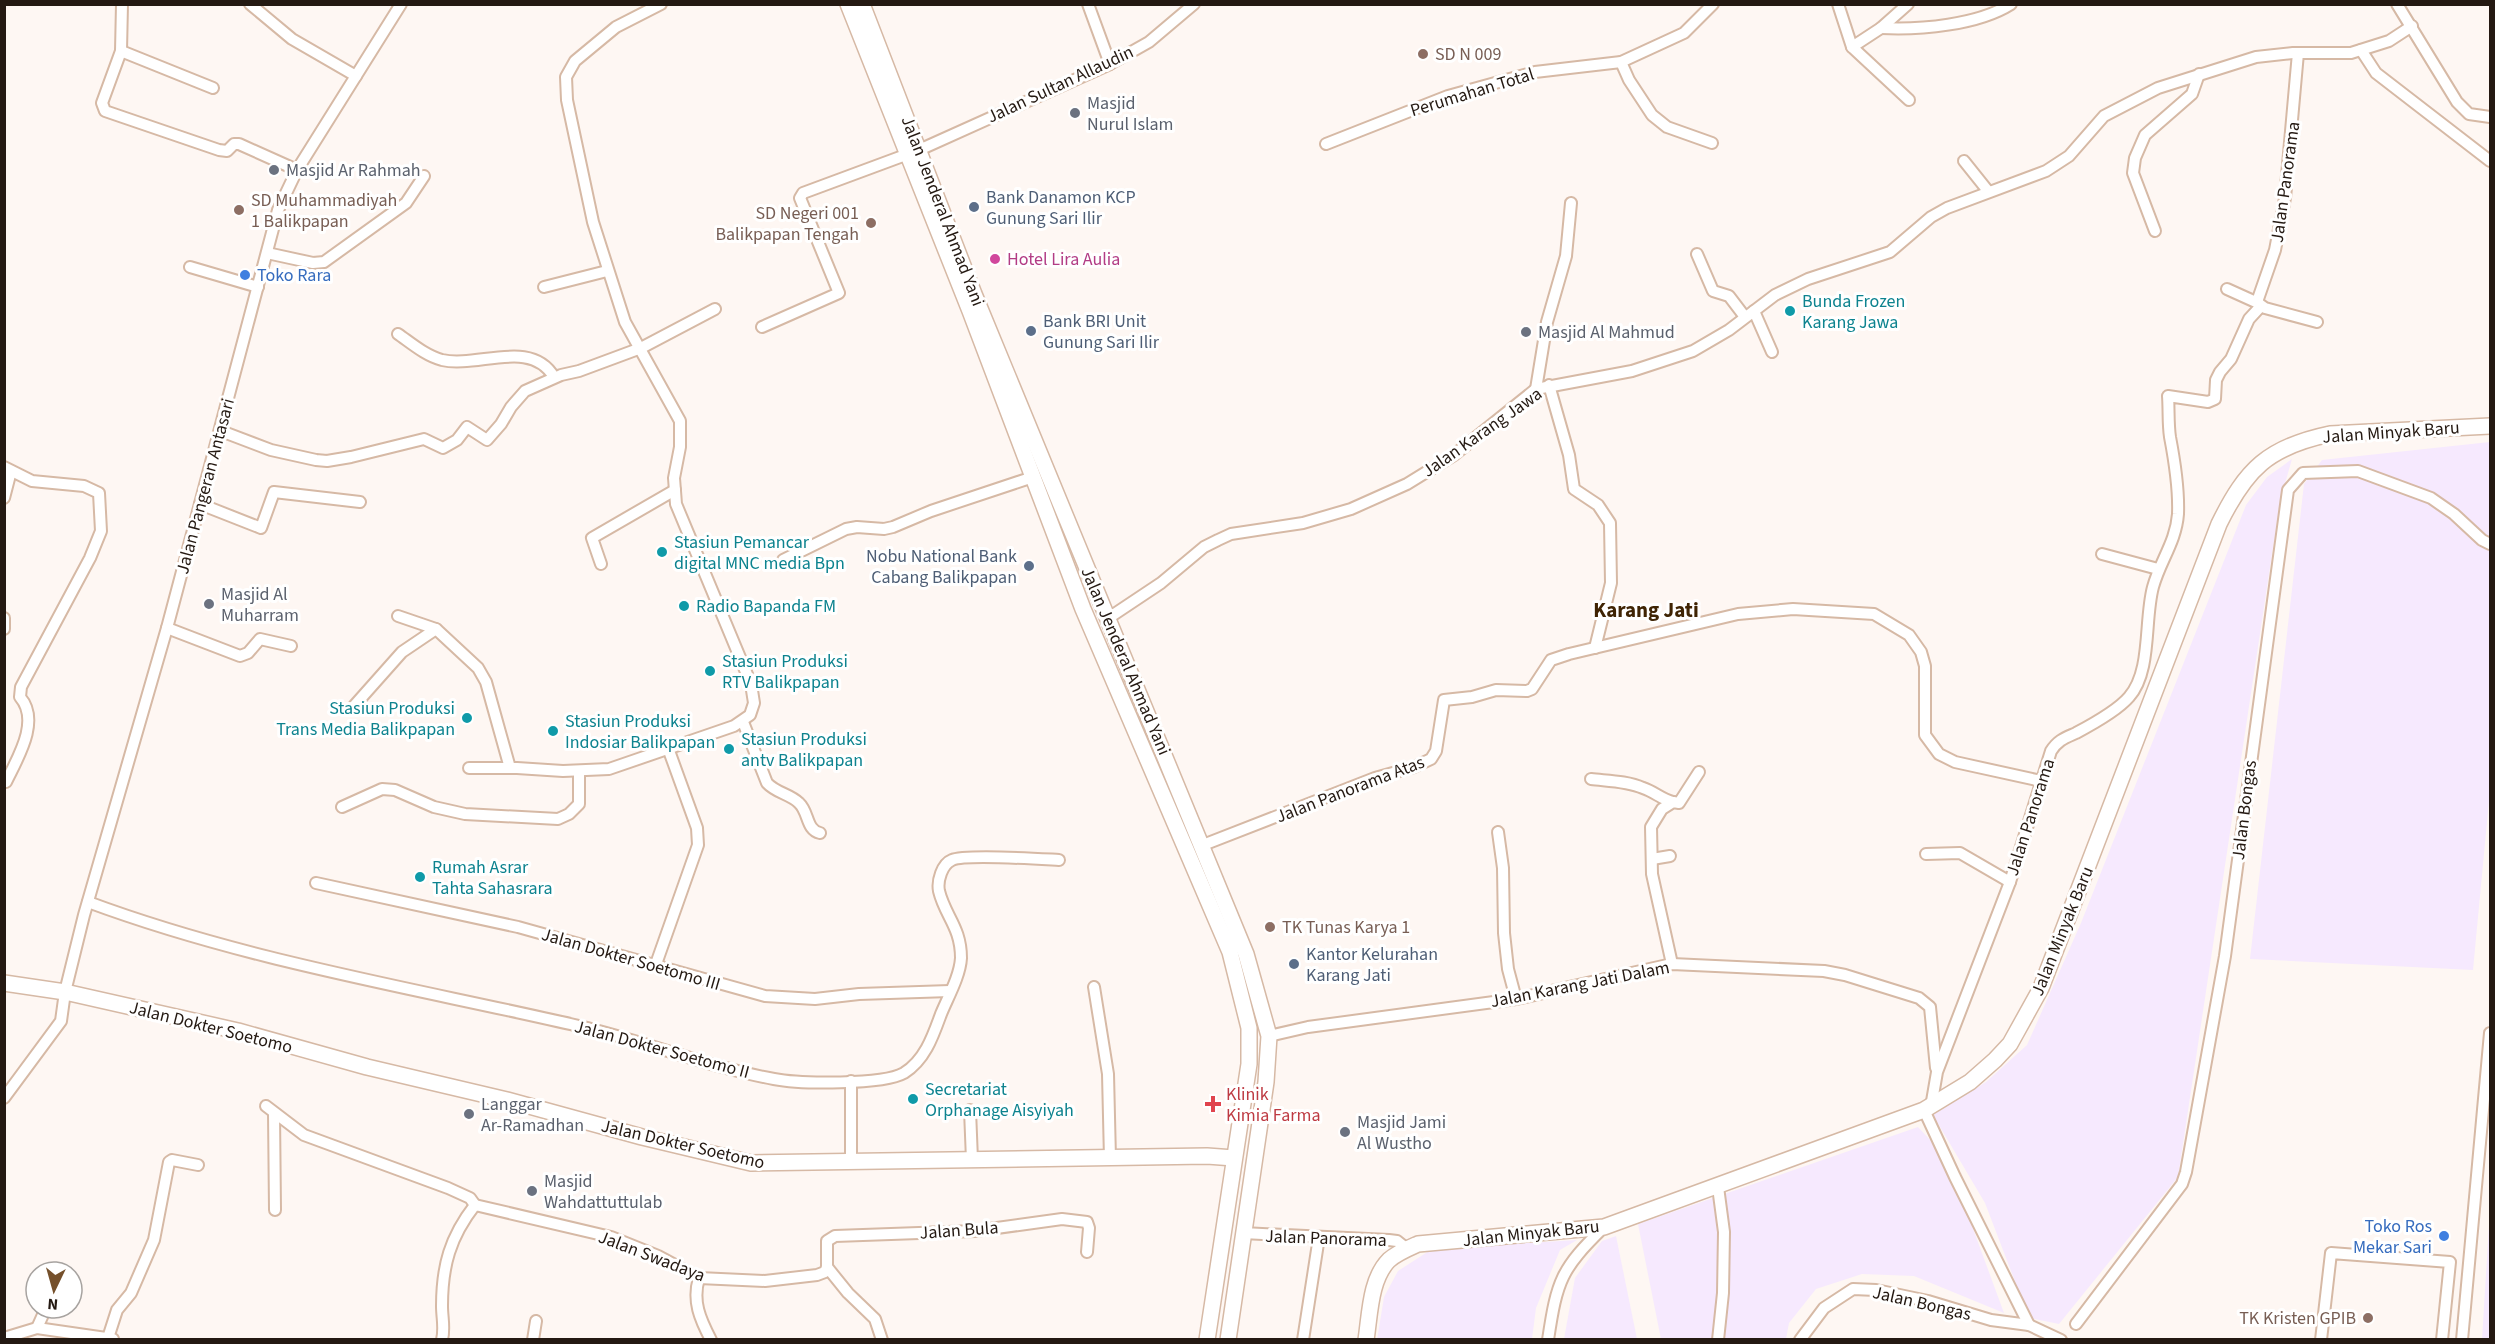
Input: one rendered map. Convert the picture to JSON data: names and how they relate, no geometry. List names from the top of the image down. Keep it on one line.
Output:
{"streets":{"main road":["Jalan Jenderal Ahmad Yani","Jalan Minyak Baru","Jalan Dokter Soetomo"],"street":["Jalan Sultan Allaudin","Perumahan Total","Jalan Panorama","Jalan Karang Jawa","Jalan Pangeran Antasari","Jalan Panorama Atas","Jalan Bongas","Jalan Dokter Soetomo III","Jalan Karang Jati Dalam","Jalan Dokter Soetomo II","Jalan Bula","Jalan Swadaya"]},"crossings":[["Jalan Sultan Allaudin","Jalan Jenderal Ahmad Yani"],["Jalan Panorama","Jalan Jenderal Ahmad Yani"],["Jalan Panorama","Jalan Karang Jawa"],["Jalan Panorama","Jalan Minyak Baru"],["Jalan Panorama","Jalan Panorama Atas"],["Jalan Panorama","Jalan Karang Jati Dalam"],["Jalan Jenderal Ahmad Yani","Jalan Karang Jawa"],["Jalan Jenderal Ahmad Yani","Jalan Panorama Atas"],["Jalan Jenderal Ahmad Yani","Jalan Karang Jati Dalam"],["Jalan Jenderal Ahmad Yani","Jalan Dokter Soetomo"],["Jalan Pangeran Antasari","Jalan Dokter Soetomo"],["Jalan Pangeran Antasari","Jalan Dokter Soetomo II"],["Jalan Dokter Soetomo III","Jalan Dokter Soetomo II"],["Jalan Bula","Jalan Swadaya"]],"districts":["Karang Jati"],"places":{"other":["SD N 009","Masjid Nurul Islam","Masjid Ar Rahmah","Bank Danamon KCP Gunung Sari Ilir","SD Muhammadiyah 1 Balikpapan","SD Negeri 001 Balikpapan Tengah","Hotel Lira Aulia","Toko Rara","Bunda Frozen Karang Jawa","Bank BRI Unit Gunung Sari Ilir","Masjid Al Mahmud","Stasiun Pemancar digital MNC media Bpn","Nobu National Bank Cabang Balikpapan","Masjid Al Muharram","Radio Bapanda FM","Stasiun Produksi RTV Balikpapan","Stasiun Produksi Trans Media Balikpapan","Stasiun Produksi Indosiar Balikpapan","Stasiun Produksi antv Balikpapan","Rumah Asrar Tahta Sahasrara","TK Tunas Karya 1","Kantor Kelurahan Karang Jati","Secretariat Orphanage Aisyiyah","Langgar Ar-Ramadhan","Masjid Jami Al Wustho","Masjid Wahdattuttulab","Toko Ros Mekar Sari","TK Kristen GPIB"],"health":["Klinik Kimia Farma"]},"north":"bottom"}
